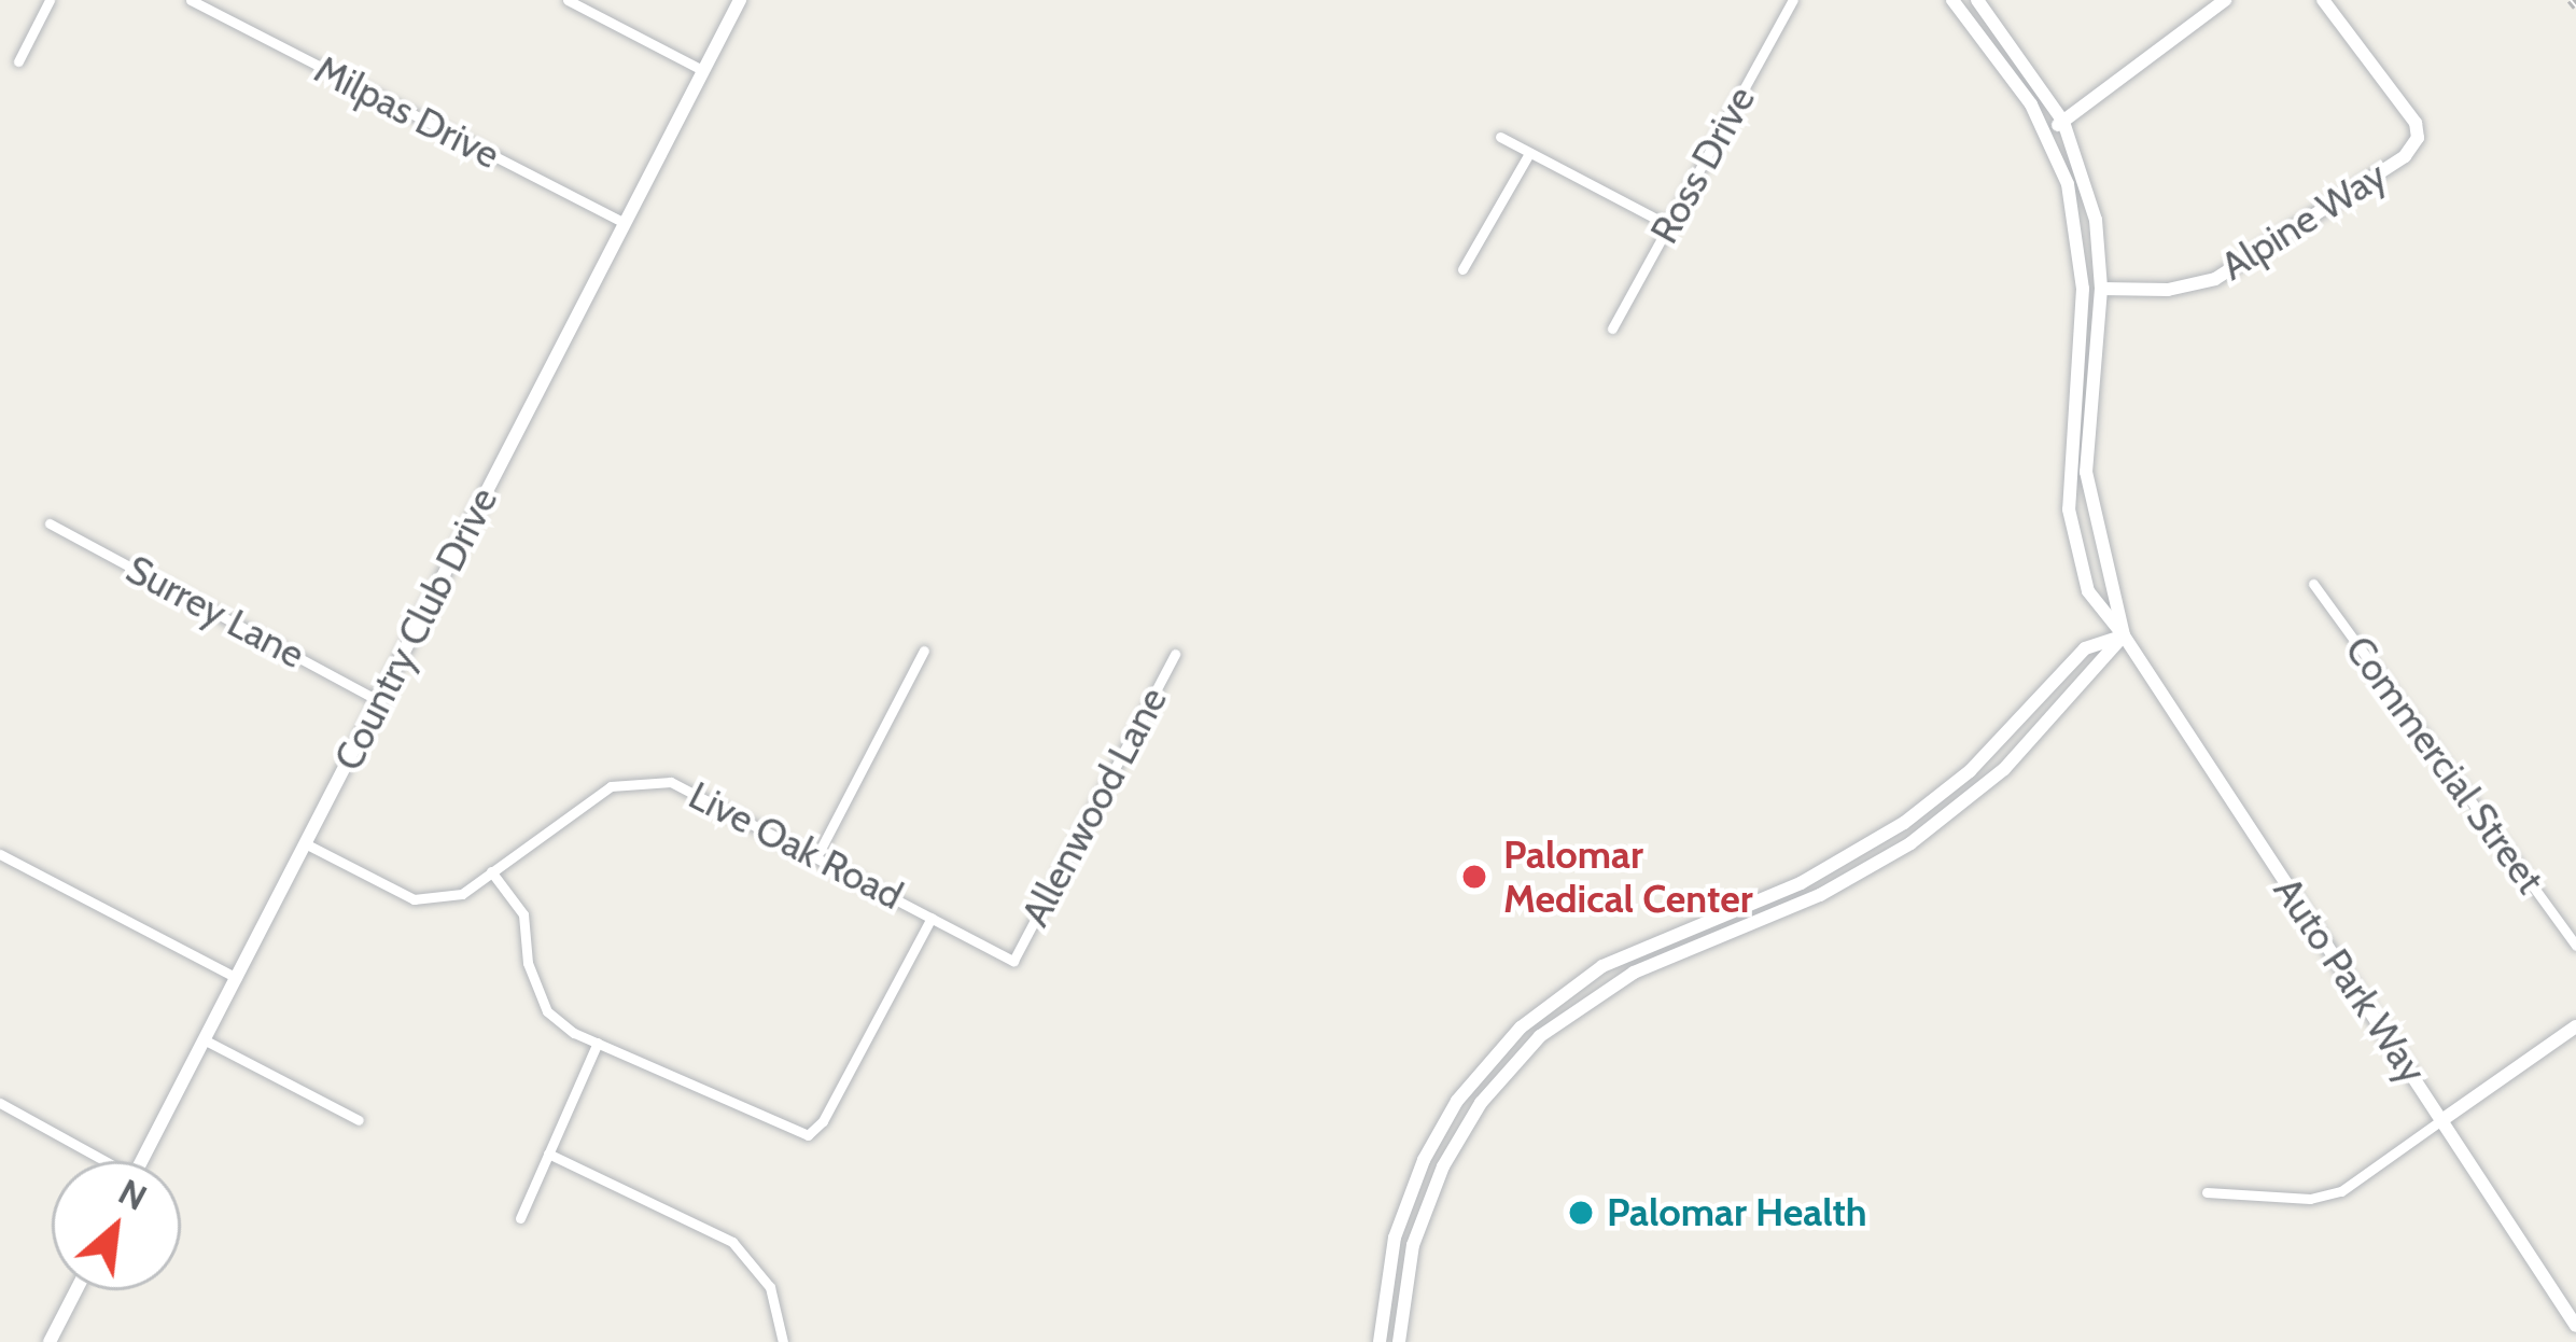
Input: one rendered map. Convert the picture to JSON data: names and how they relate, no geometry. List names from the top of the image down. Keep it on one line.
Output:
{"streets":{"main road":["Alpine Way","Country Club Drive","Auto Park Way"],"street":["Milpas Drive","Ross Drive","Surrey Lane","Commercial Street","Allenwood Lane","Live Oak Road"]},"crossings":[["Milpas Drive","Country Club Drive"],["Alpine Way","Auto Park Way"],["Surrey Lane","Country Club Drive"],["Country Club Drive","Live Oak Road"],["Allenwood Lane","Live Oak Road"]],"places":["Palomar Medical Center","Palomar Health"],"north":"top right"}
